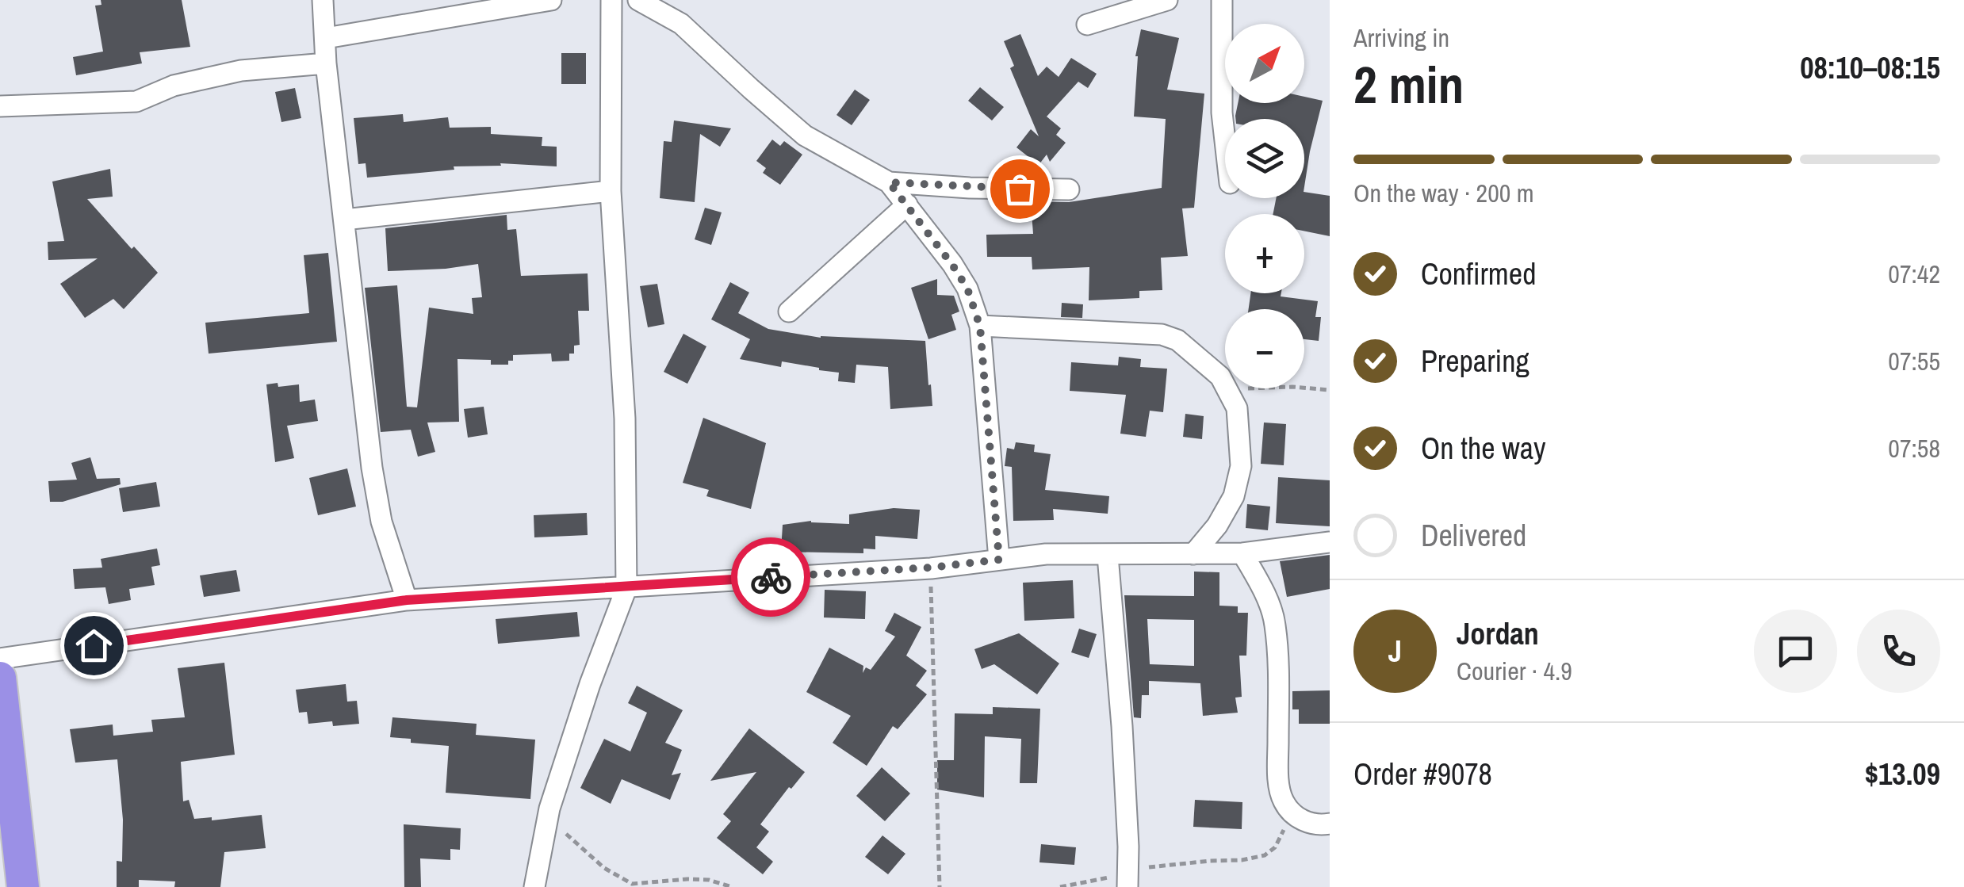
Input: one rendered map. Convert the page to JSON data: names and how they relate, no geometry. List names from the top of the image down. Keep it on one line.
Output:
{"north":"top right","page":{"heading":["2 min","Arriving in","08:10–08:15"],"panel":["Jordan","Courier · 4.9","Order #9078","$13.09"],"map_buttons":["+","−"],"bar":"On the way · 200 m","list":[["Confirmed","07:42"],["Preparing","07:55"],["On the way","07:58"],"Delivered"],"round":"J"}}
